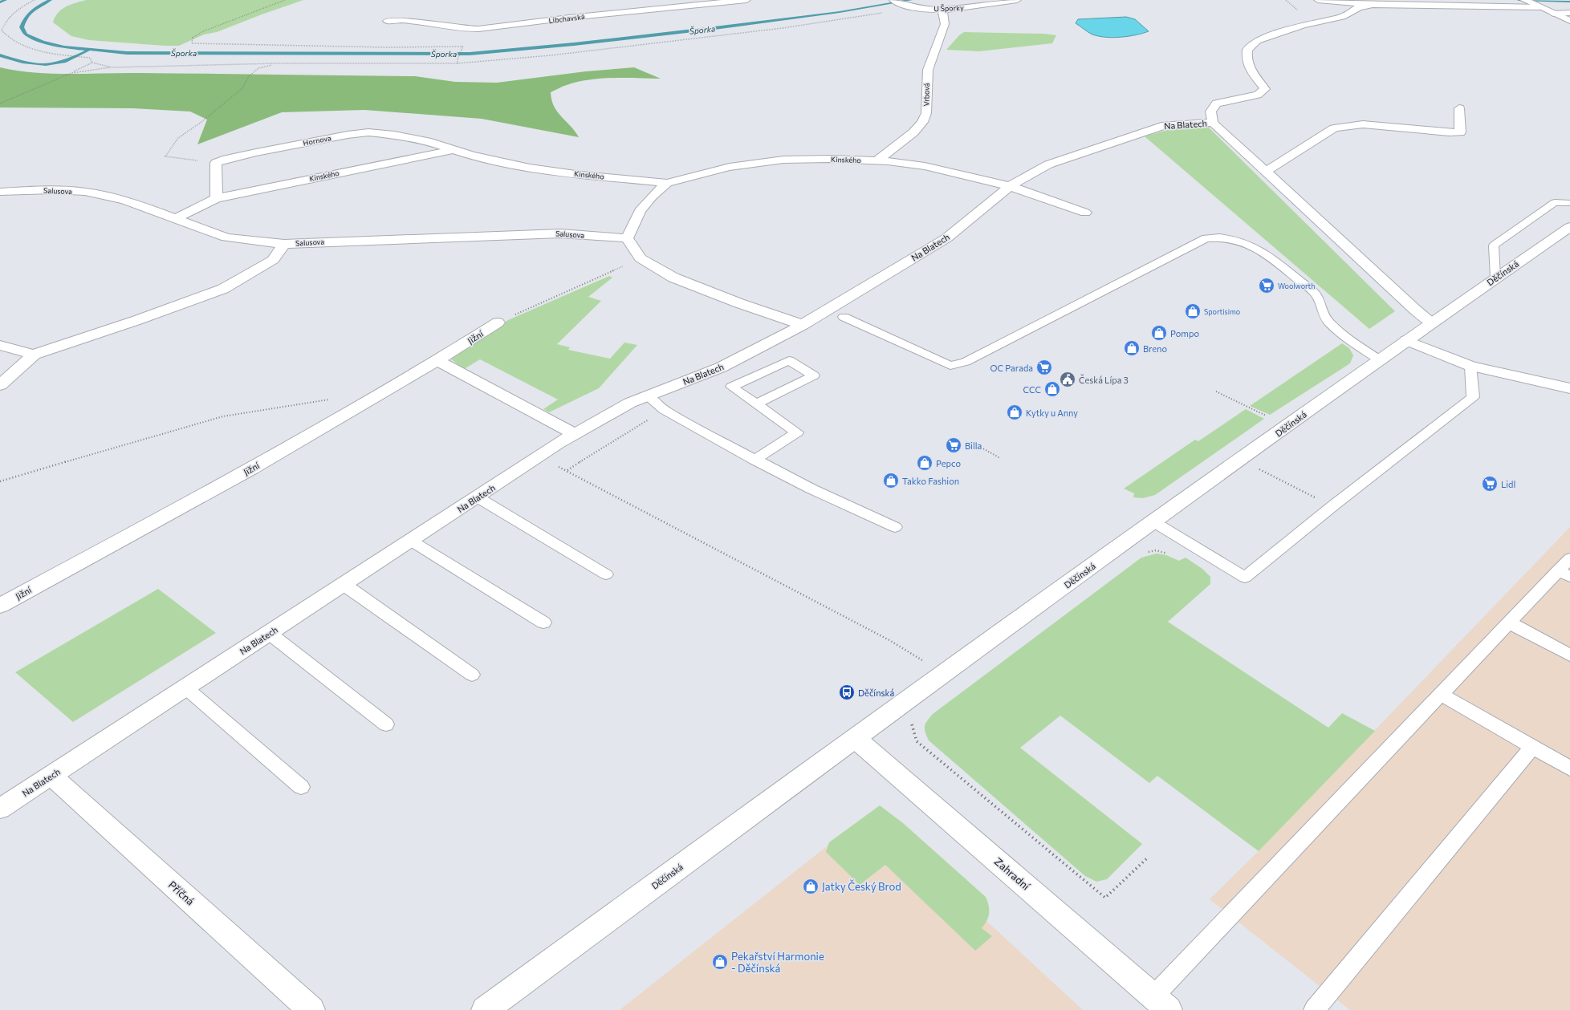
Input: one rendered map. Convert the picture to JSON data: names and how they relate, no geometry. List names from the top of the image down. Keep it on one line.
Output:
{"streets":{"street":["U Šporky","Libchavská","Vrbová","Na Blatech","Hornova","Kinského","Salusova","Děčínská","Jižní","Zahradní","Příčná"]},"crossings":[["U Šporky","Vrbová"],["Vrbová","Kinského"],["Na Blatech","Kinského"],["Na Blatech","Příčná"],["Hornova","Kinského"],["Kinského","Salusova"],["Děčínská","Zahradní"]],"water":["Šporka"],"places":{"supermarket":["Woolworth","OC Parada","Billa","Lidl"],"shop":["Sportisimo","Pompo","Breno","CCC","Kytky u Anny","Pepco","Takko Fashion","Jatky Český Brod","Pekařství Harmonie - Děčínská"],"public building":["Česká Lípa 3"],"bus stop":["Děčínská"]}}
